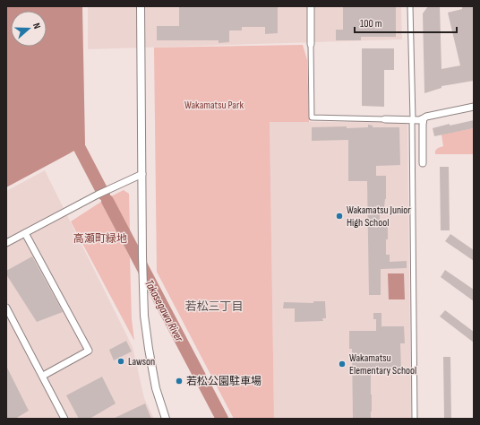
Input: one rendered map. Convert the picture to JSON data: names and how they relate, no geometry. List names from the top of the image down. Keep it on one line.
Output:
{"districts":["若松三丁目"],"water":["Takasegawa River"],"parks":["Wakamatsu Park","高瀬町緑地"],"places":["Wakamatsu Junior High School","Lawson","Wakamatsu Elementary School","若松公園駐車場"],"scale_bar":"100 m","north":"right"}
